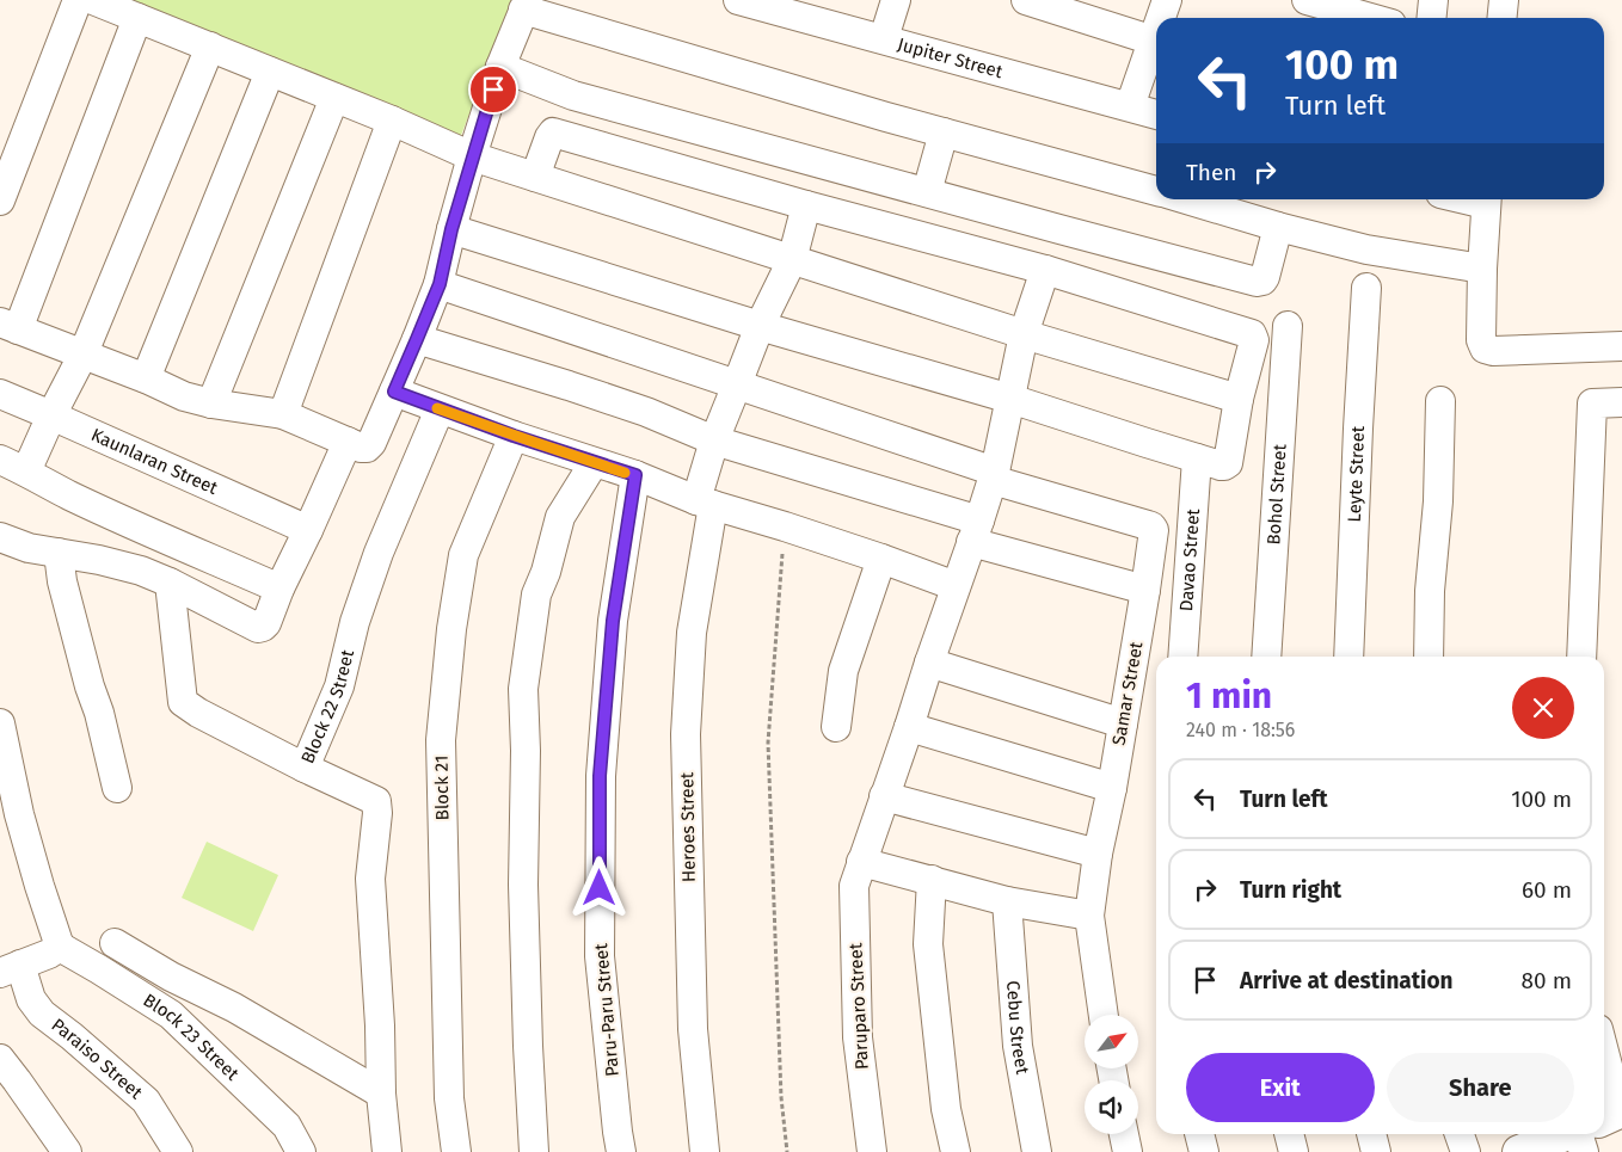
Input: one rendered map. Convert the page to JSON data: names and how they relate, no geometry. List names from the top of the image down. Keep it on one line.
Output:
{"streets":{"street":["Jupiter Street","Kaunlaran Street","Leyte Street","Bohol Street","Davao Street","Samar Street","Block 22 Street","Block 21","Heroes Street","Paruparo Street","Paru-Paru Street","Cebu Street","Block 23 Street","Paraiso Street"]},"crossings":[["Samar Street","Paruparo Street"]],"north":"top right","page":{"turn":["100 m","Turn left"],"then":"Then","heading":["1 min","240 m · 18:56"],"list":[{"name":"Turn left","value":"100 m"},{"name":"Turn right","value":"60 m"},{"name":"Arrive at destination","value":"80 m"}],"buttons":["Exit","Share"]}}
